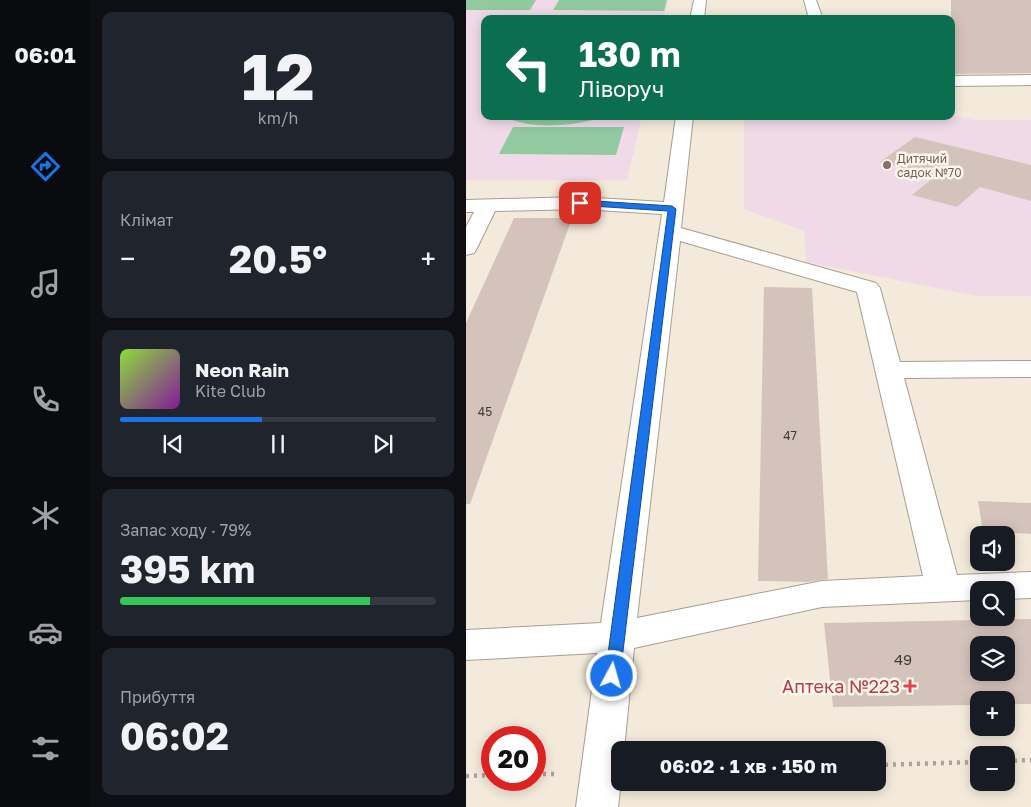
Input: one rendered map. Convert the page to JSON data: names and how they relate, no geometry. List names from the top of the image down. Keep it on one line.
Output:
{"places":{"other":["Дитячий садок №70"],"health":["Аптека №223"]},"house_numbers":["45","47","49"],"page":{"tabs":"06:01","tile":[["12","km/h"],"Клімат",["Запас ходу · 79%","395 km"],["Прибуття","06:02"]],"turn":["130 m","Ліворуч"],"heat":["−","20.5°","+"],"song":["Neon Rain","Kite Club"],"map_buttons":["+","−"],"limit":"20","trip":"06:02 · 1 хв · 150 m"}}
